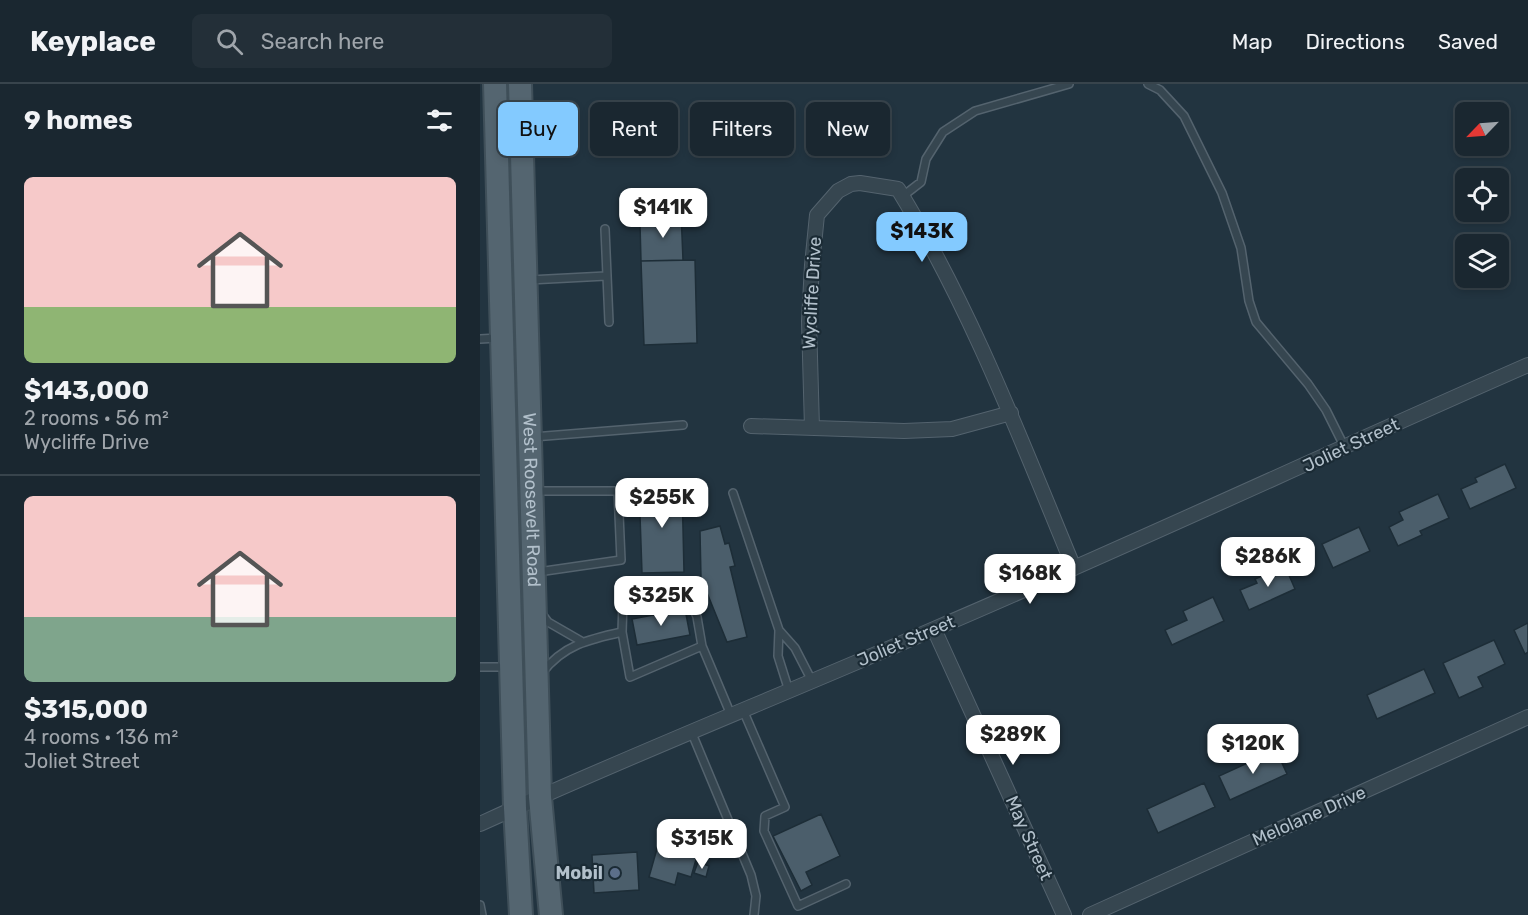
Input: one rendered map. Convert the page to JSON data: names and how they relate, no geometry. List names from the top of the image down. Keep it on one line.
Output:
{"streets":{"main road":["West Roosevelt Road"],"street":["Wycliffe Drive","Joliet Street","Melolane Drive","May Street"]},"crossings":[["Joliet Street","West Roosevelt Road"],["Joliet Street","May Street"]],"places":["Mobil"],"north":"bottom left","page":{"header":"Keyplace","search":"Search here","nav":["Map","Directions","Saved"],"heading":"9 homes","chip":["Buy","Rent","Filters","New"],"list":[{"name":"$143,000","note":"2 rooms · 56 m² · Wycliffe Drive"},{"name":"$315,000","note":"4 rooms · 136 m² · Joliet Street"}],"price":["$141K","$143K","$255K","$286K","$168K","$325K","$289K","$120K","$315K"]}}
